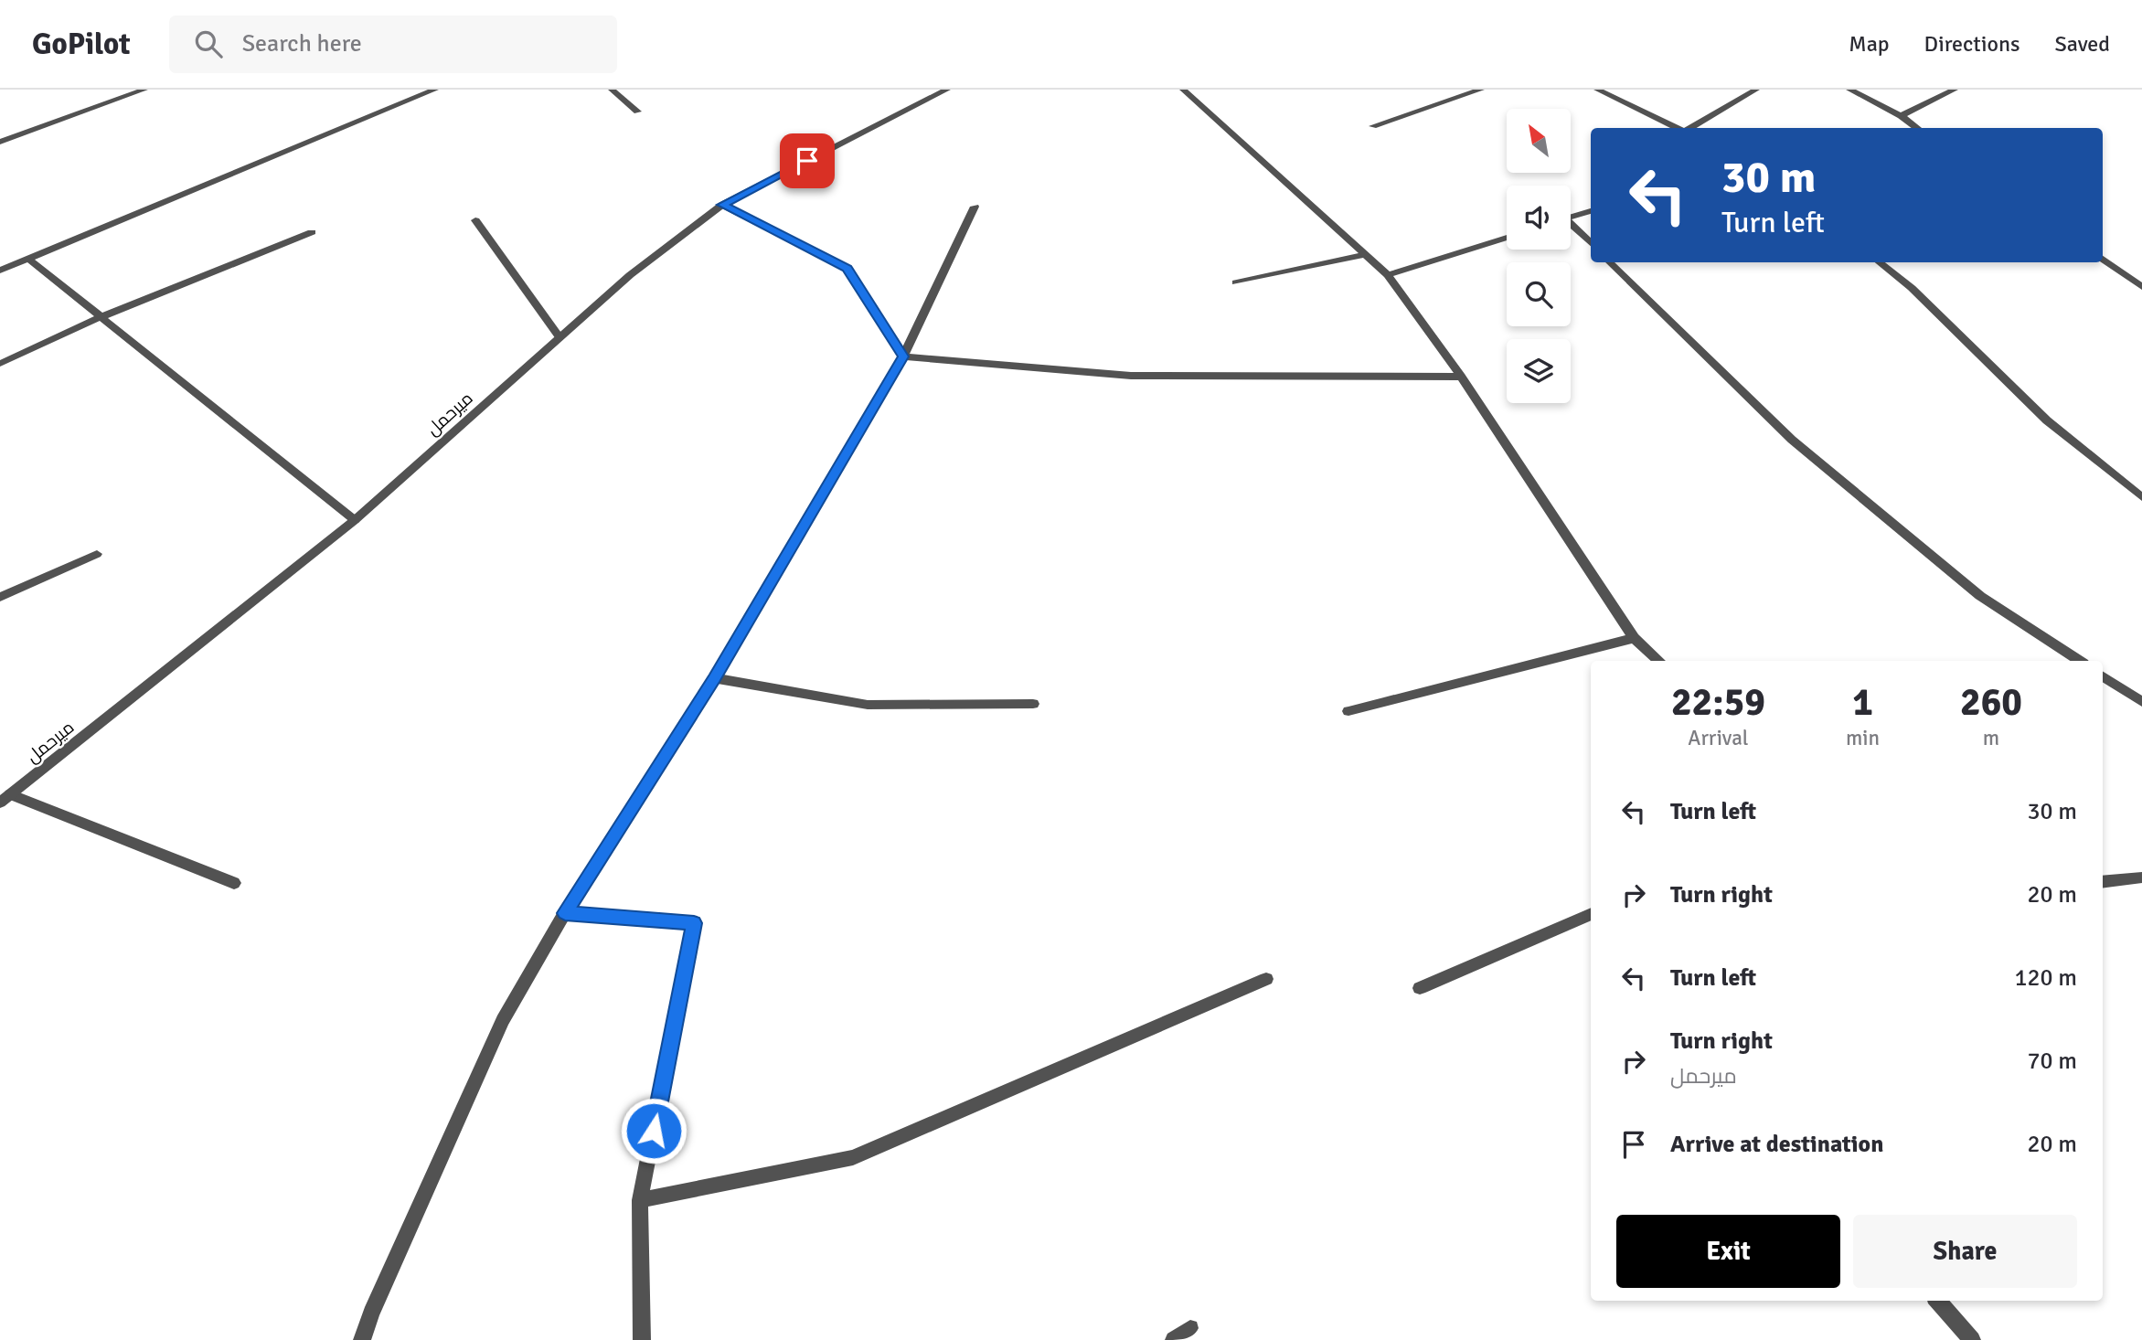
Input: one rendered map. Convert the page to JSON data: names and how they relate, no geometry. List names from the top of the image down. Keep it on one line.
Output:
{"streets":{"street":["میرحمل"]},"north":"top left","page":{"header":"GoPilot","search":"Search here","nav":["Map","Directions","Saved"],"turn":["30 m","Turn left"],"eta":["22:59","Arrival","1","min","260","m"],"list":[{"name":"Turn left","value":"30 m"},{"name":"Turn right","value":"20 m"},{"name":"Turn left","value":"120 m"},{"name":"Turn right","note":"میرحمل","value":"70 m"},{"name":"Arrive at destination","value":"20 m"}],"buttons":["Exit","Share"]}}
